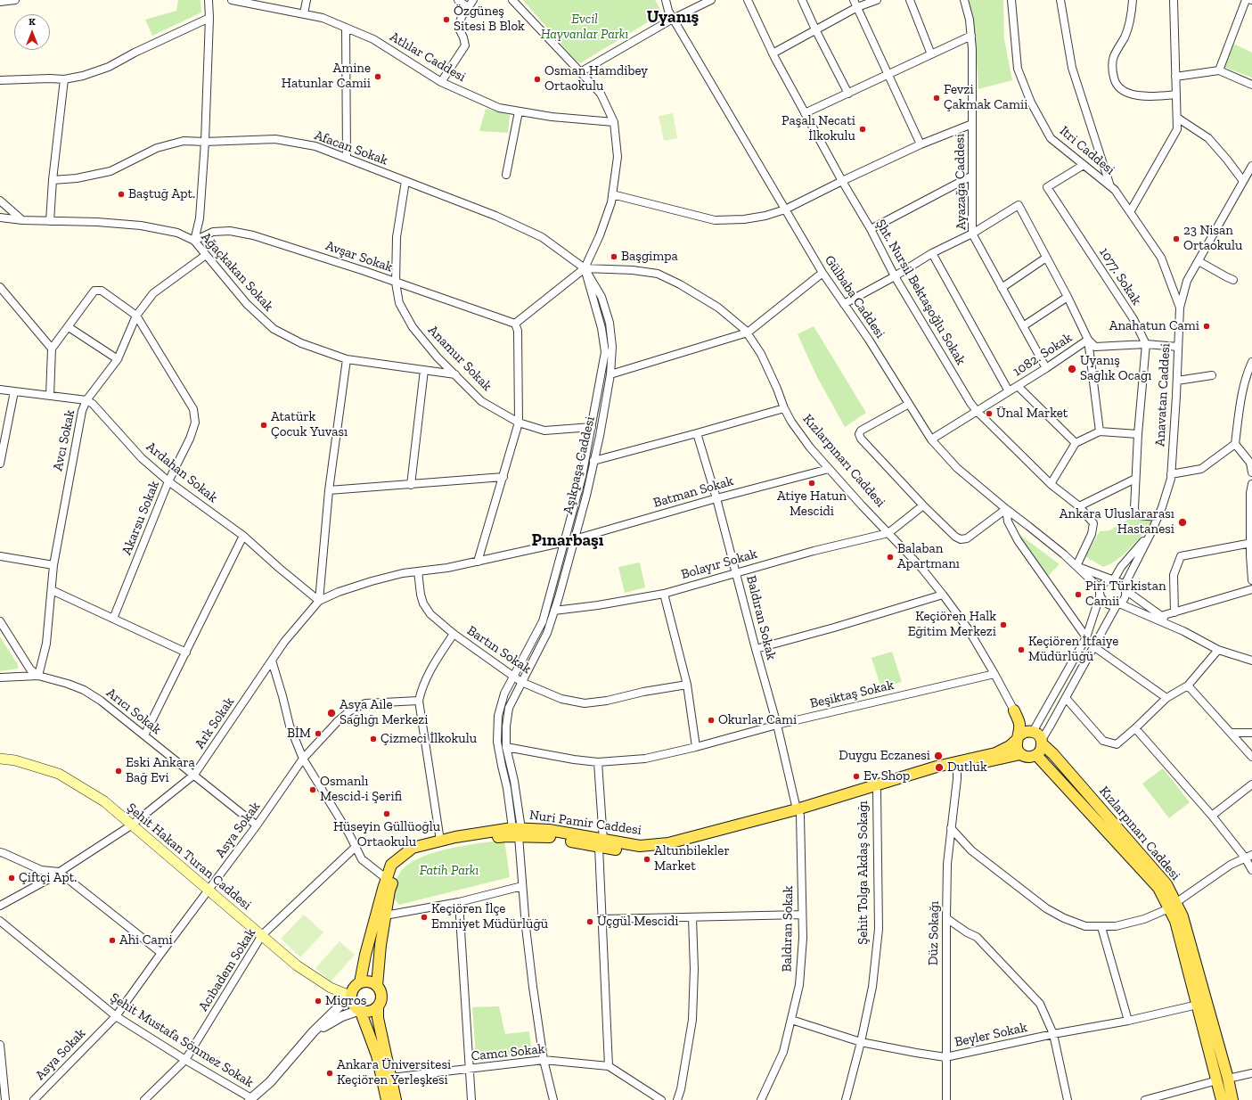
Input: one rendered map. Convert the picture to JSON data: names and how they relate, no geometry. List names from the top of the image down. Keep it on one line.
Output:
{"streets":{"main road":["Kızlarpınarı Caddesi","Nuri Pamir Caddesi","Şehit Hakan Turan Caddesi"],"street":["Atlılar Caddesi","Afacan Sokak","Itri Caddesi","Ayazağa Caddesi","Avşar Sokak","Ağaçkakan Sokak","1077. Sokak","Şht. Nursil Bektaşoğlu Sokak","Gülbaba Caddesi","1082. Sokak","Anamur Sokak","Anavatan Caddesi","Avcı Sokak","Aşıkpaşa Caddesi","Ardahan Sokak","Batman Sokak","Akarsu Sokak","Bolayır Sokak","Baldıran Sokak","Bartın Sokak","Beşiktaş Sokak","Arıcı Sokak","Ark Sokak","Asya Sokak","Şehit Tolga Akdaş Sokağı","Düz Sokağı","Acıbadem Sokak","Beyler Sokak","Şehit Mustafa Sönmez Sokak","Camcı Sokak"]},"crossings":[["Afacan Sokak","Anamur Sokak"],["Afacan Sokak","Kızlarpınarı Caddesi"],["Afacan Sokak","Aşıkpaşa Caddesi"],["Itri Caddesi","1077. Sokak"],["Itri Caddesi","Anavatan Caddesi"],["Ayazağa Caddesi","1082. Sokak"],["Avşar Sokak","Ağaçkakan Sokak"],["Avşar Sokak","Anamur Sokak"],["Ağaçkakan Sokak","Anamur Sokak"],["Ağaçkakan Sokak","Avcı Sokak"],["1077. Sokak","1082. Sokak"],["Şht. Nursil Bektaşoğlu Sokak","Gülbaba Caddesi"],["Şht. Nursil Bektaşoğlu Sokak","1082. Sokak"],["Gülbaba Caddesi","1082. Sokak"],["1082. Sokak","Anavatan Caddesi"],["Anamur Sokak","Aşıkpaşa Caddesi"],["Avcı Sokak","Ardahan Sokak"],["Avcı Sokak","Akarsu Sokak"],["Avcı Sokak","Arıcı Sokak"],["Kızlarpınarı Caddesi","Aşıkpaşa Caddesi"],["Kızlarpınarı Caddesi","Batman Sokak"],["Kızlarpınarı Caddesi","Bolayır Sokak"],["Kızlarpınarı Caddesi","Beşiktaş Sokak"],["Kızlarpınarı Caddesi","Nuri Pamir Caddesi"],["Kızlarpınarı Caddesi","Beyler Sokak"],["Aşıkpaşa Caddesi","Batman Sokak"],["Aşıkpaşa Caddesi","Bolayır Sokak"],["Aşıkpaşa Caddesi","Bartın Sokak"],["Aşıkpaşa Caddesi","Beşiktaş Sokak"],["Aşıkpaşa Caddesi","Nuri Pamir Caddesi"],["Aşıkpaşa Caddesi","Camcı Sokak"],["Ardahan Sokak","Batman Sokak"],["Ardahan Sokak","Akarsu Sokak"],["Ardahan Sokak","Ark Sokak"],["Batman Sokak","Baldıran Sokak"],["Batman Sokak","Bartın Sokak"],["Batman Sokak","Ark Sokak"],["Bolayır Sokak","Baldıran Sokak"],["Baldıran Sokak","Beşiktaş Sokak"],["Baldıran Sokak","Nuri Pamir Caddesi"],["Baldıran Sokak","Beyler Sokak"],["Arıcı Sokak","Ark Sokak"],["Arıcı Sokak","Asya Sokak"],["Ark Sokak","Şehit Hakan Turan Caddesi"],["Nuri Pamir Caddesi","Şehit Hakan Turan Caddesi"],["Nuri Pamir Caddesi","Şehit Tolga Akdaş Sokağı"],["Nuri Pamir Caddesi","Düz Sokağı"],["Asya Sokak","Şehit Hakan Turan Caddesi"],["Asya Sokak","Şehit Mustafa Sönmez Sokak"],["Şehit Hakan Turan Caddesi","Acıbadem Sokak"],["Şehit Tolga Akdaş Sokağı","Beyler Sokak"],["Düz Sokağı","Beyler Sokak"],["Acıbadem Sokak","Şehit Mustafa Sönmez Sokak"]],"districts":["Uyanış","Pınarbaşı"],"parks":["Evcil Hayvanlar Parkı","Fatih Parkı"],"places":["Özgüneş Sitesi B Blok","Amine Hatunlar Camii","Osman Hamdibey Ortaokulu","Fevzi Çakmak Camii","Paşalı Necati İlkokulu","Baştuğ Apt.","23 Nisan Ortaokulu","Başgimpa","Anahatun Cami","Uyanış Sağlık Ocağı","Ünal Market","Atatürk Çocuk Yuvası","Atiye Hatun Mescidi","Ankara Uluslararası Hastanesi","Balaban Apartmanı","Piri Türkistan Camii","Keçiören Halk Eğitim Merkezi","Keçiören İtfaiye Müdürlüğü","Asya Aile Sağlığı Merkezi","Okurlar Cami","BİM","Çizmeci İlkokulu","Duygu Eczanesi","Dutluk","Eski Ankara Bağ Evi","Ev Shop","Osmanlı Mescid-i Şerifi","Hüseyin Güllüoğlu Ortaokulu","Altunbilekler Market","Çiftçi Apt.","Keçiören İlçe Emniyet Müdürlüğü","Üçgül Mescidi","Ahi Cami","Migros","Ankara Üniversitesi Keçiören Yerleşkesi"],"north":"top"}
